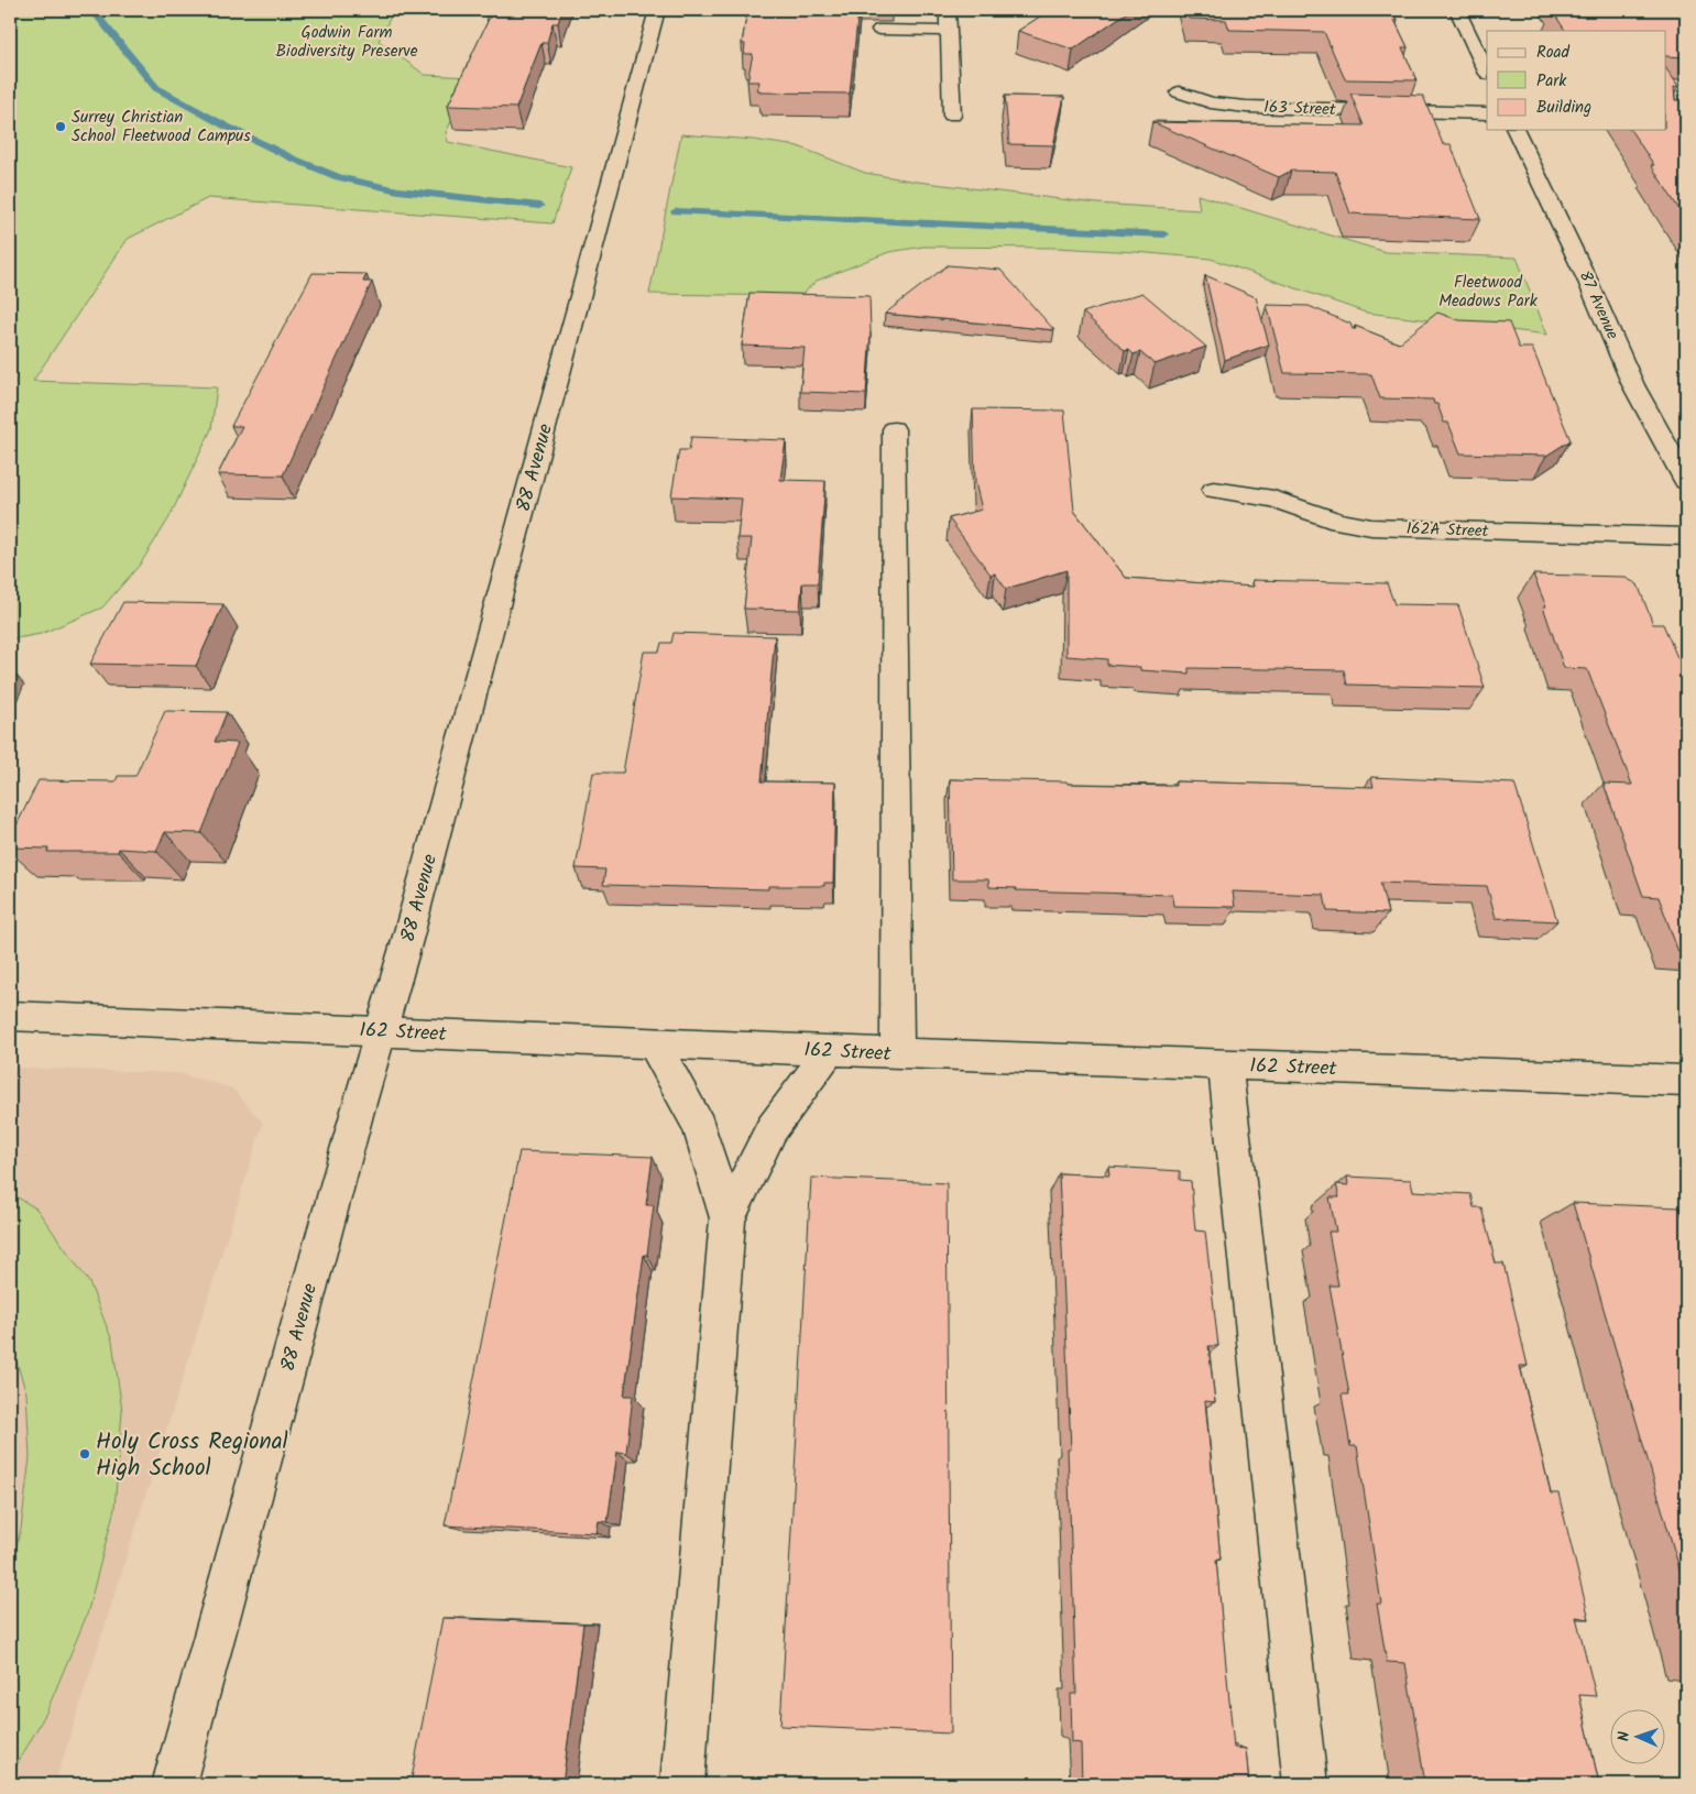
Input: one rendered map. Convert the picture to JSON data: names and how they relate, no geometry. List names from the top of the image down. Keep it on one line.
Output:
{"streets":{"street":["163 Street","87 Avenue","88 Avenue","162A Street","162 Street"]},"crossings":[["88 Avenue","162 Street"]],"parks":["Godwin Farm Biodiversity Preserve","Fleetwood Meadows Park"],"places":["Surrey Christian School Fleetwood Campus","Holy Cross Regional High School"],"legend":["Road","Park","Building"],"north":"left"}
